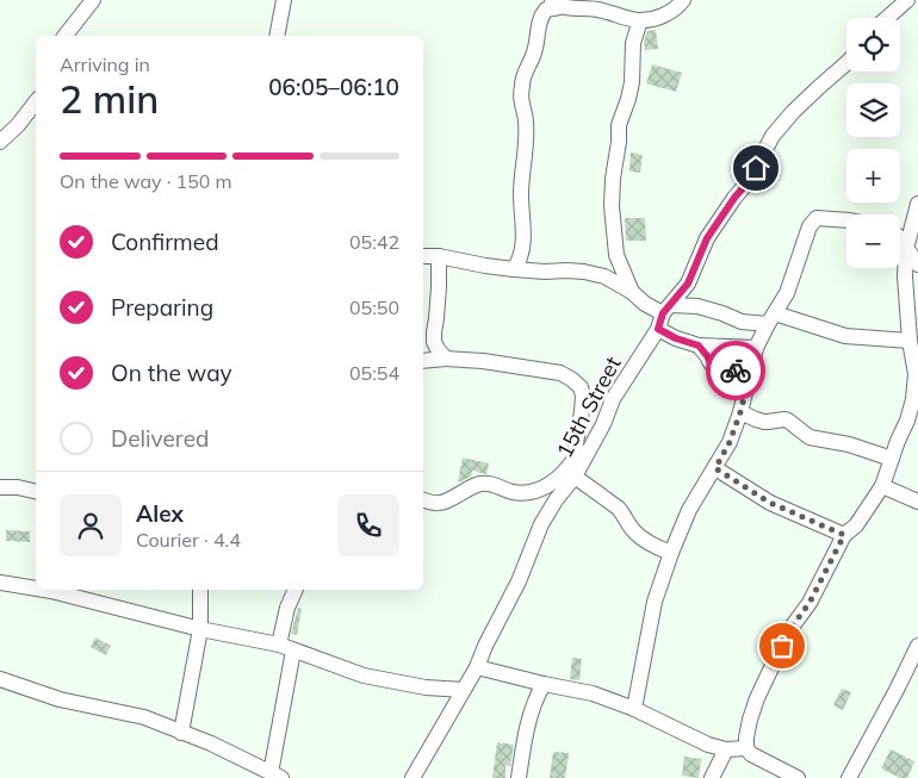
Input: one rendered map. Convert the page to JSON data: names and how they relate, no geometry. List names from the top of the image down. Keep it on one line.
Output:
{"streets":{"street":["15th Street"]},"page":{"map_buttons":["+","−"],"heading":["2 min","Arriving in","06:05–06:10"],"panel":["Alex","Courier · 4.4"],"bar":"On the way · 150 m","list":[["Confirmed","05:42"],["Preparing","05:50"],["On the way","05:54"],"Delivered"]}}
